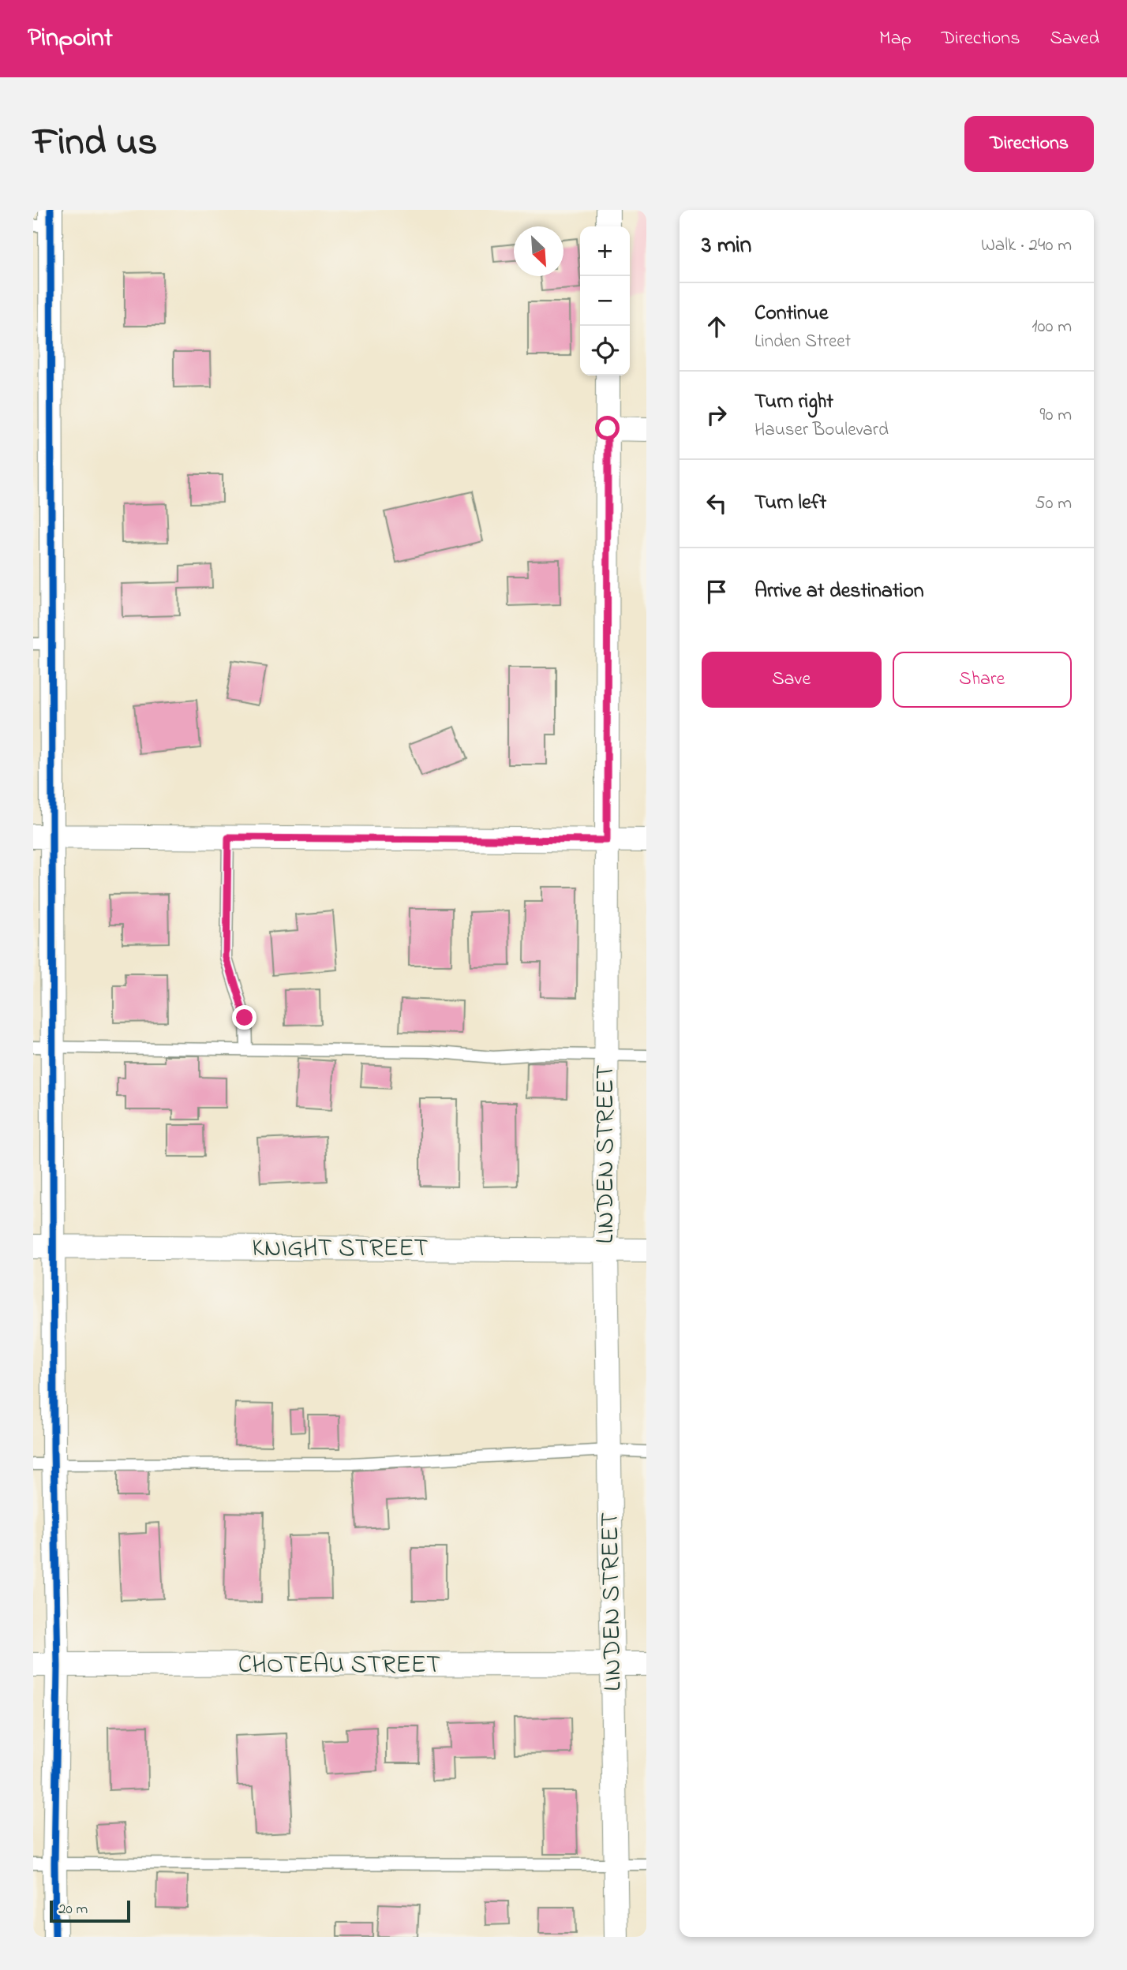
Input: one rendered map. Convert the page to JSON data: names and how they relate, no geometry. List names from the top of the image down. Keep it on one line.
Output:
{"streets":{"street":["LINDEN STREET","KNIGHT STREET","CHOTEAU STREET"]},"crossings":[["LINDEN STREET","KNIGHT STREET"],["LINDEN STREET","CHOTEAU STREET"]],"scale_bar":"20 m","north":"bottom right","page":{"header":"Pinpoint","nav":["Map","Directions","Saved"],"title":"Find us","buttons":["Directions",["Save","Share"]],"heading":["3 min","Walk · 240 m"],"map_buttons":["+","−"],"list":[["Continue","Linden Street","100 m"],["Turn right","Hauser Boulevard","90 m"],["Turn left","50 m"],"Arrive at destination"],"scale":"20 m"}}
